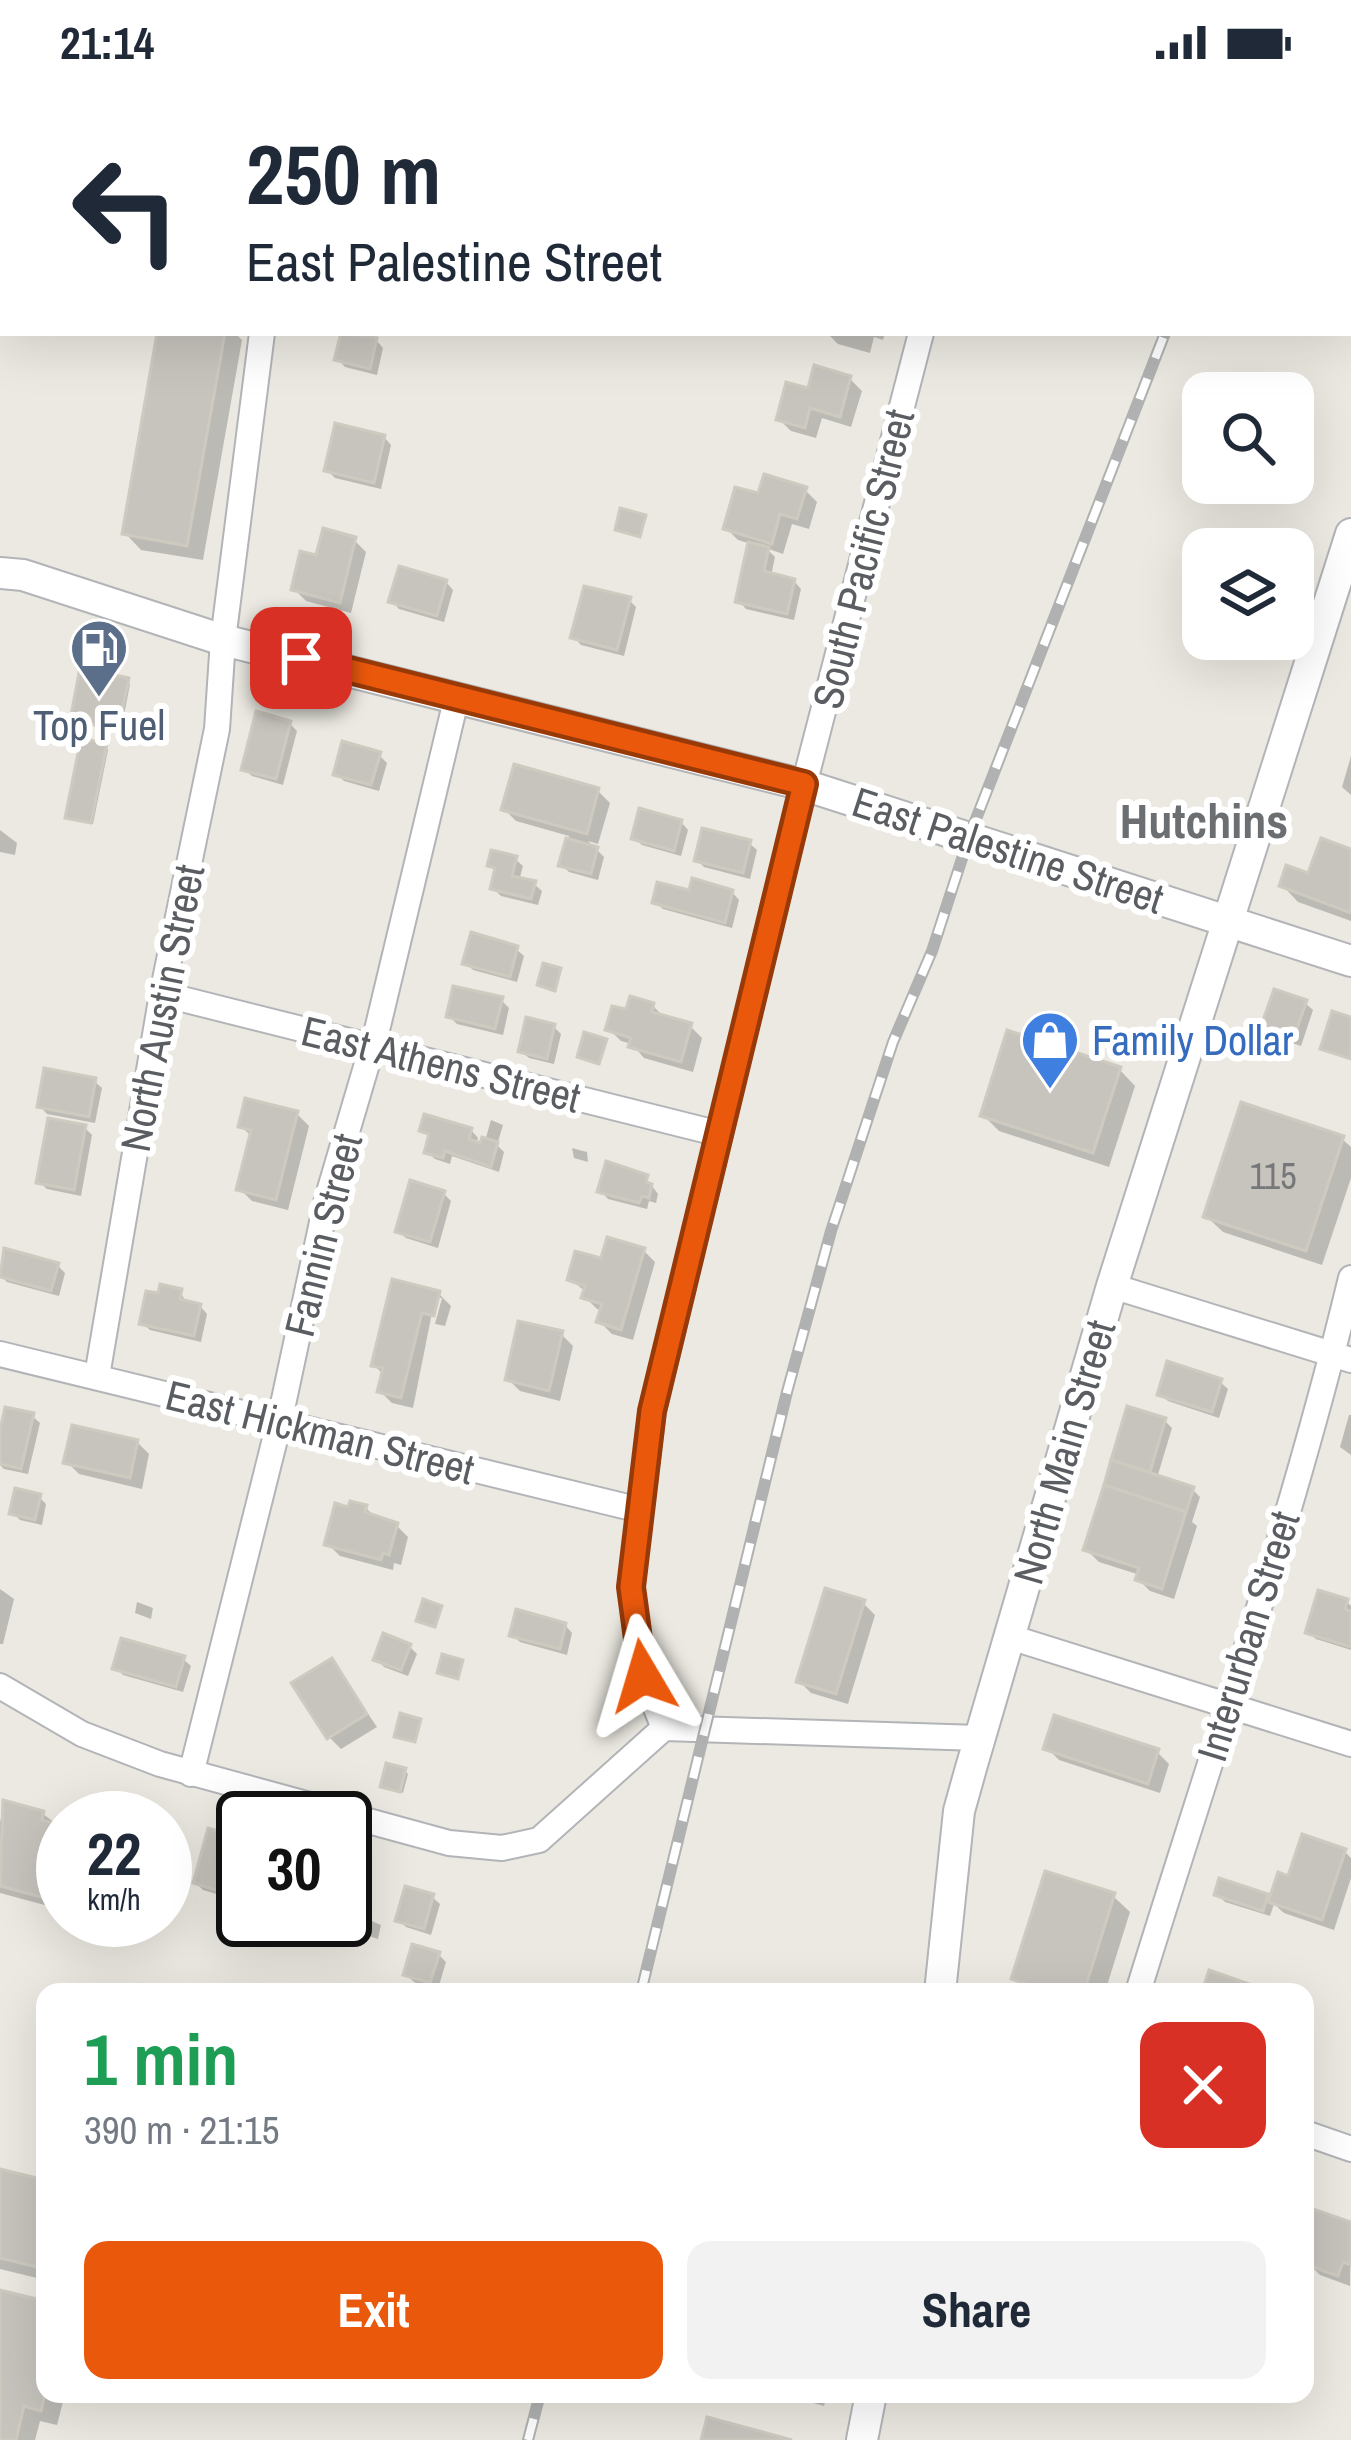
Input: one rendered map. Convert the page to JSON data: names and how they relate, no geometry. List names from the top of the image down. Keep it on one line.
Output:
{"streets":{"street":["South Pacific Street","East Palestine Street","North Austin Street","East Athens Street","Fannin Street","East Hickman Street","North Main Street","Interurban Street"]},"crossings":[["South Pacific Street","East Palestine Street"],["South Pacific Street","East Athens Street"],["South Pacific Street","East Hickman Street"],["East Palestine Street","North Austin Street"],["East Palestine Street","Fannin Street"],["East Palestine Street","North Main Street"],["North Austin Street","East Athens Street"],["North Austin Street","East Hickman Street"],["East Athens Street","Fannin Street"],["Fannin Street","East Hickman Street"]],"districts":["Hutchins"],"places":{"fuel station":["Top Fuel"],"shop":["Family Dollar"]},"house_numbers":["115"],"page":{"status":"21:14","turn":["250 m","East Palestine Street"],"speed":"22 km/h","limit":"30","heading":["1 min","390 m · 21:15"],"buttons":["Exit","Share"]}}
